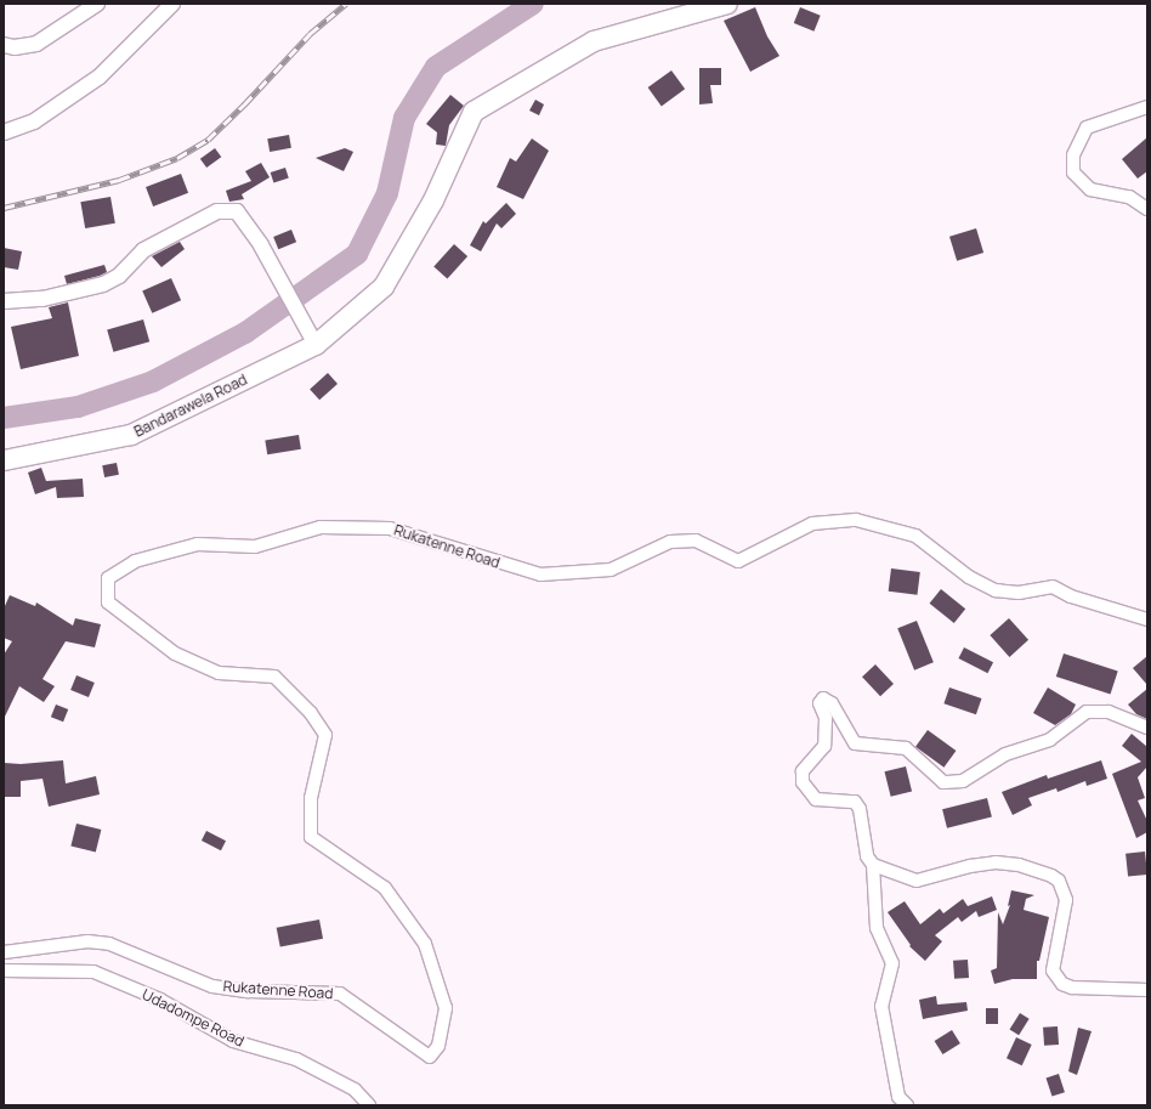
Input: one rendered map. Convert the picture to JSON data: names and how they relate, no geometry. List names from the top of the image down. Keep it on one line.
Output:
{"streets":{"highway":["Bandarawela Road"],"street":["Rukatenne Road","Udadompe Road"]}}
